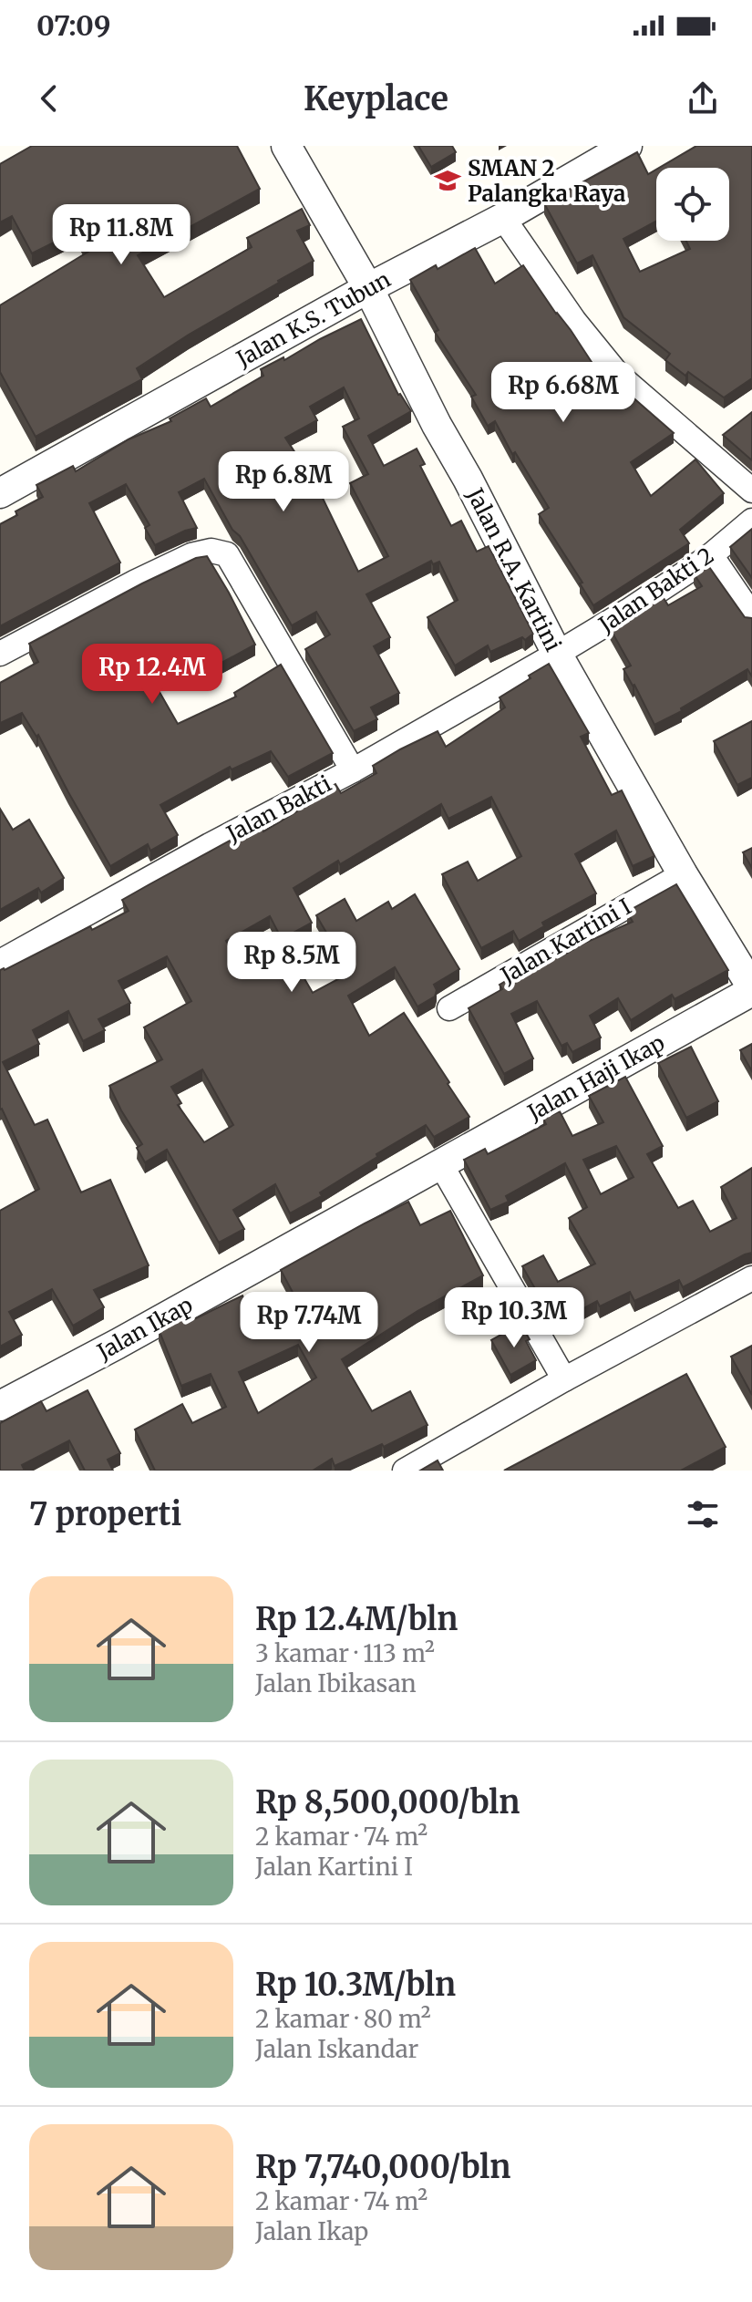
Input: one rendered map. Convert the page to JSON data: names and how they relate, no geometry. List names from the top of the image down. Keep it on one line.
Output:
{"streets":{"street":["Jalan K.S. Tubun","Jalan R.A. Kartini","Jalan Bakti 2","Jalan Bakti","Jalan Kartini I","Jalan Haji Ikap","Jalan Ikap"]},"crossings":[["Jalan K.S. Tubun","Jalan R.A. Kartini"],["Jalan R.A. Kartini","Jalan Bakti 2"],["Jalan R.A. Kartini","Jalan Bakti"],["Jalan R.A. Kartini","Jalan Kartini I"],["Jalan R.A. Kartini","Jalan Haji Ikap"],["Jalan Bakti 2","Jalan Bakti"],["Jalan Haji Ikap","Jalan Ikap"]],"places":{"school or university":["SMAN 2 Palangka Raya"]},"page":{"status":"07:09","header":"Keyplace","price":["Rp 11.8M","Rp 6.68M","Rp 6.8M","Rp 12.4M","Rp 8.5M","Rp 10.3M","Rp 7.74M"],"heading":"7 properti","list":[{"name":"Rp 12.4M/bln","note":"3 kamar · 113 m² · Jalan Ibikasan"},{"name":"Rp 8,500,000/bln","note":"2 kamar · 74 m² · Jalan Kartini I"},{"name":"Rp 10.3M/bln","note":"2 kamar · 80 m² · Jalan Iskandar"},{"name":"Rp 7,740,000/bln","note":"2 kamar · 74 m² · Jalan Ikap"}]}}
